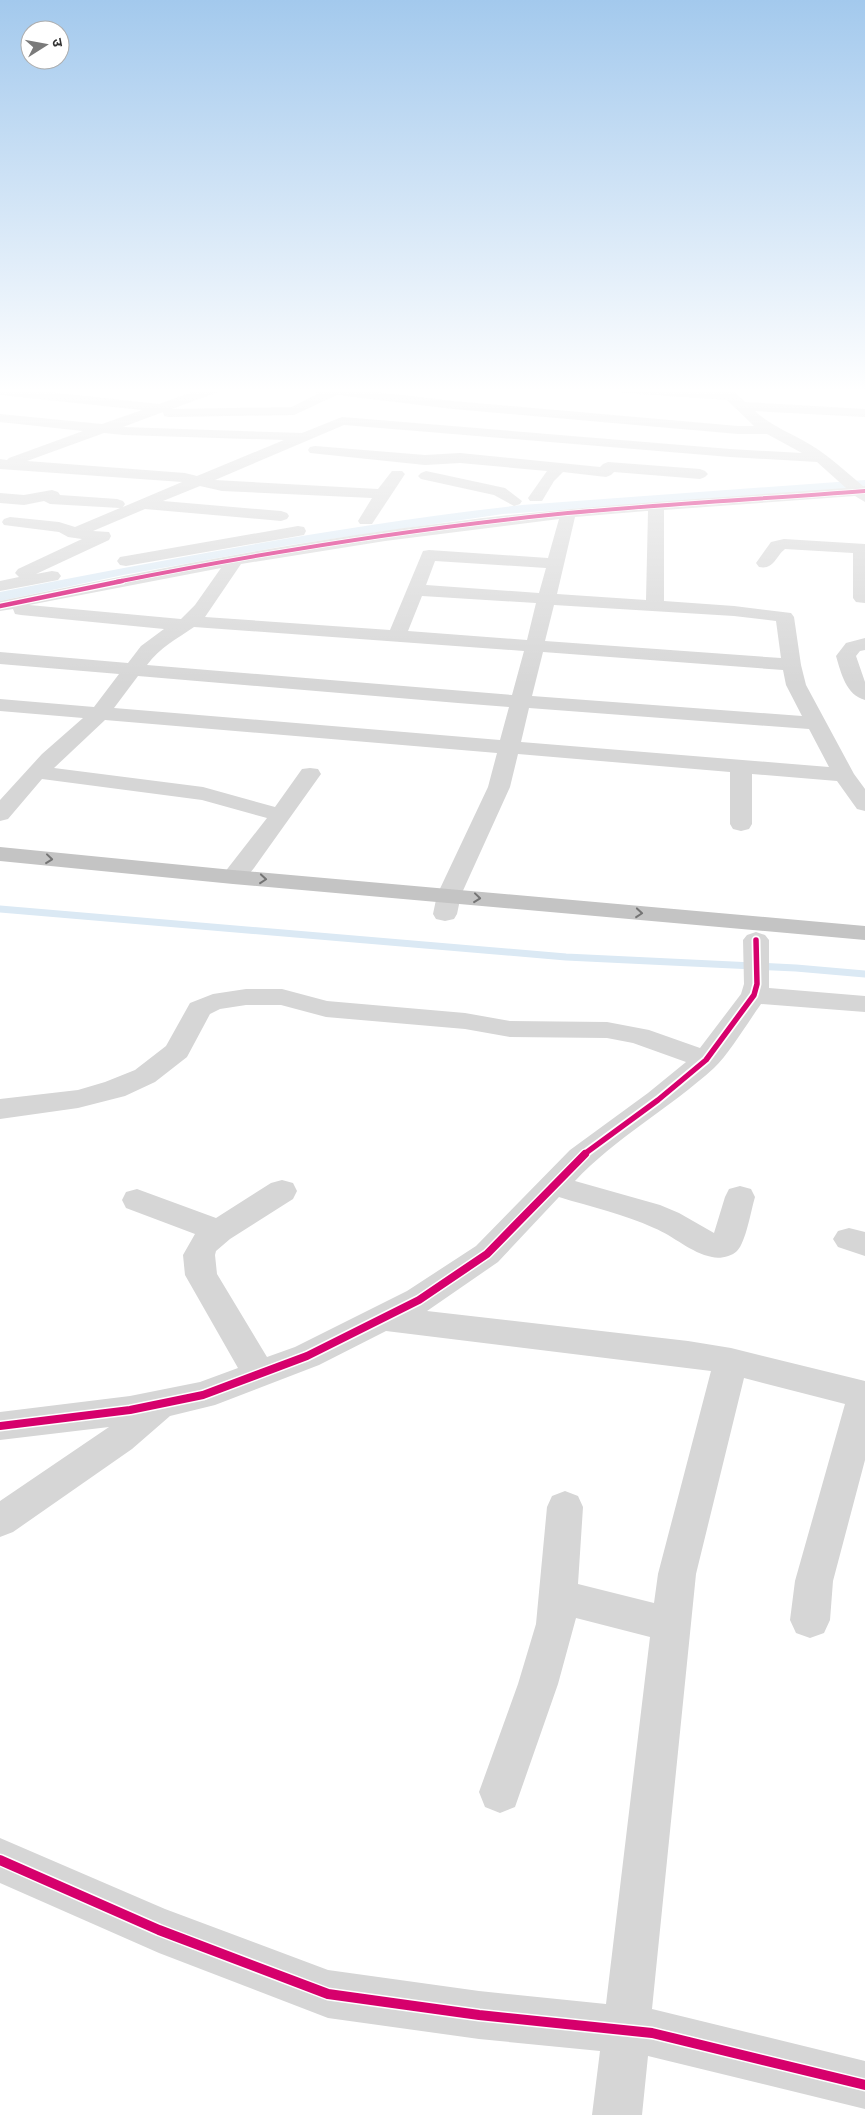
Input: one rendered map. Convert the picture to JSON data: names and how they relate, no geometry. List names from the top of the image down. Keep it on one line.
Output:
{"north":"right"}
